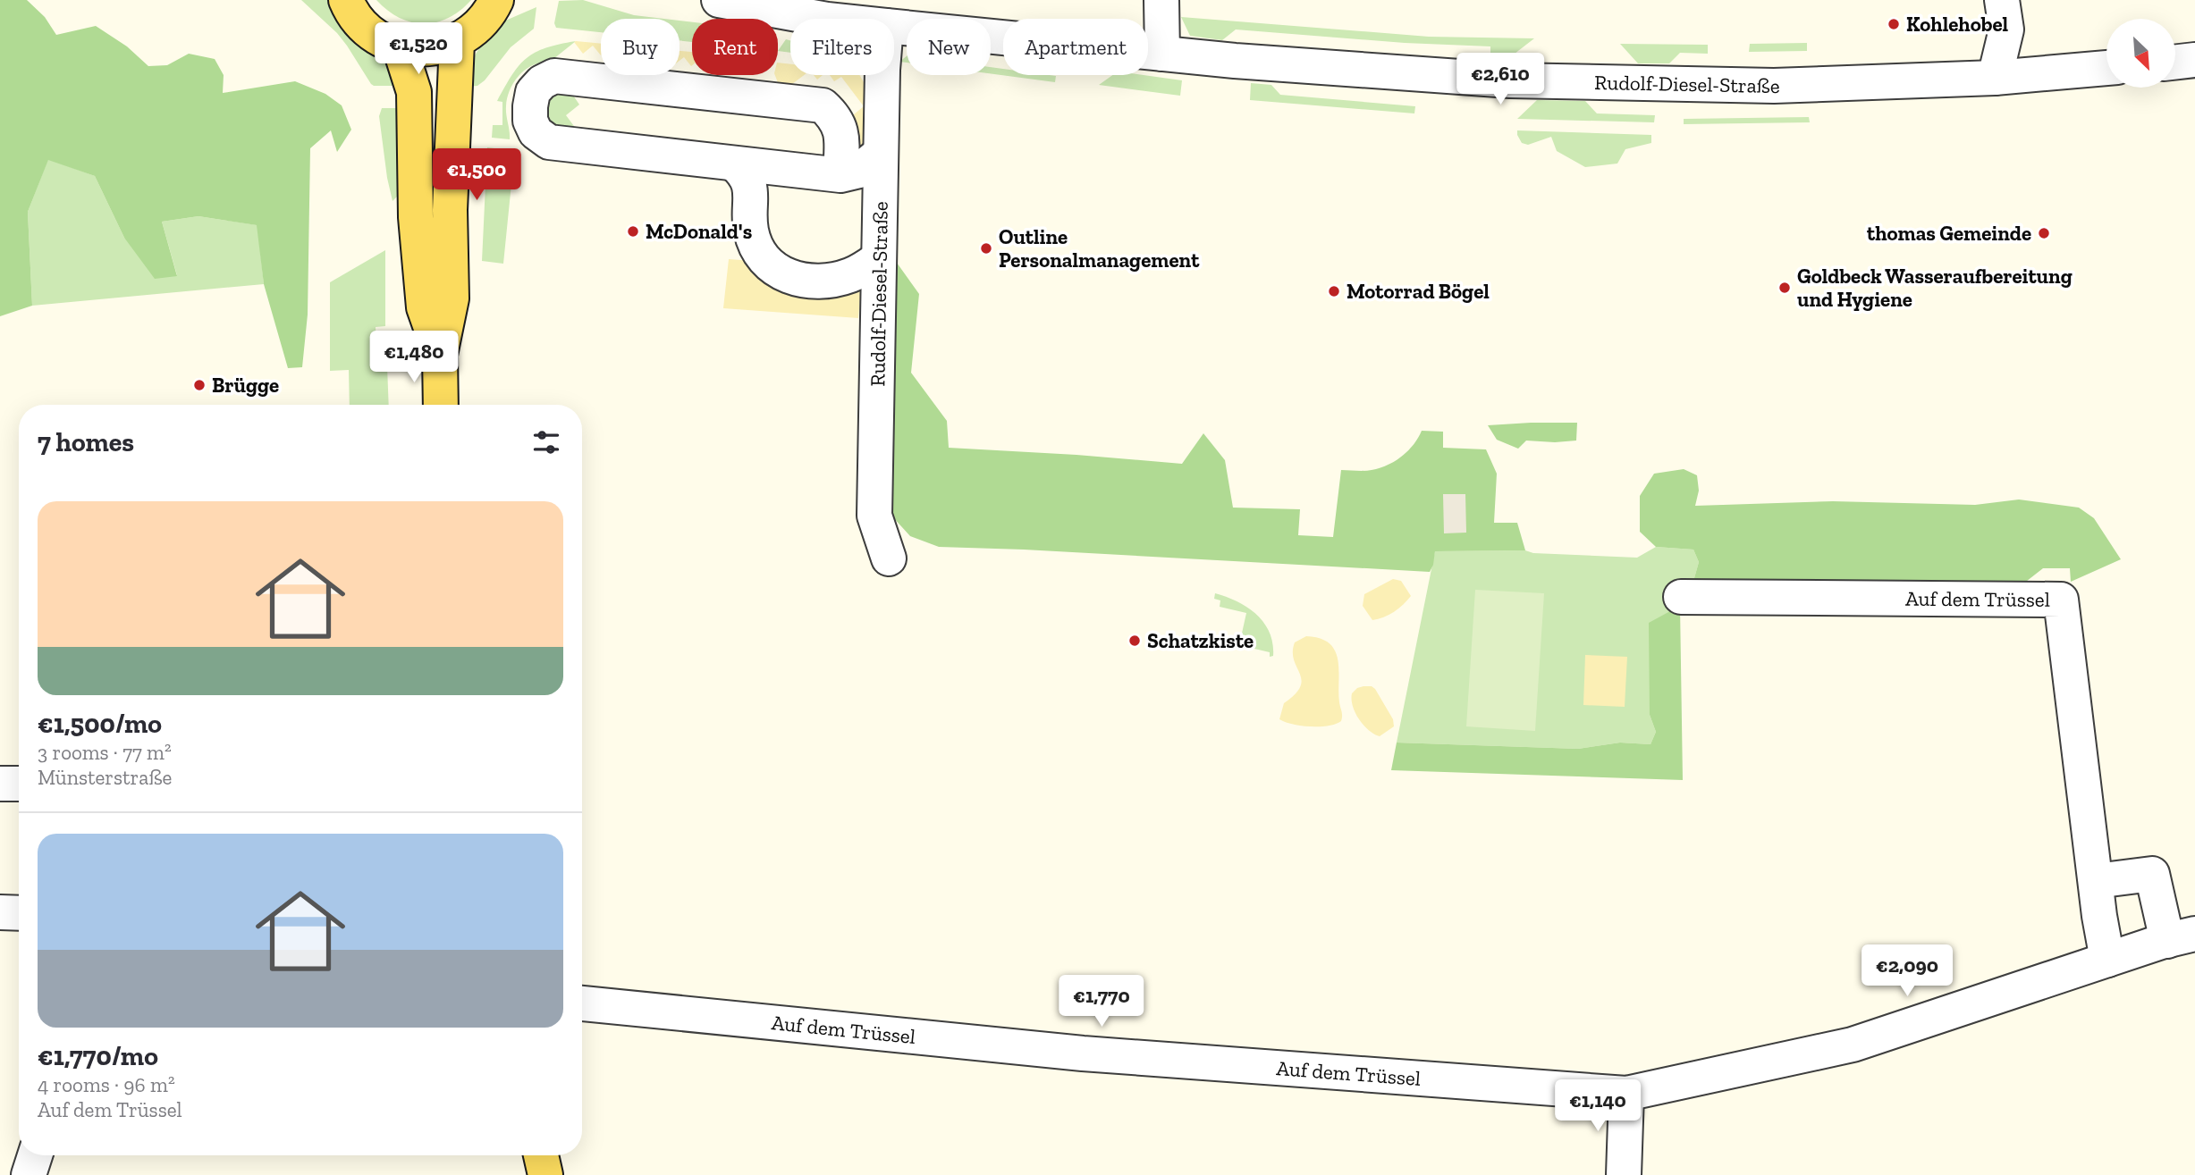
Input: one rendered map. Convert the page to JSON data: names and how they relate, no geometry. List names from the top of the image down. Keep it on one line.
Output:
{"streets":{"street":["Rudolf-Diesel-Straße","Auf dem Trüssel"]},"places":["Kohlehobel","McDonald's","thomas Gemeinde","Outline Personalmanagement","Goldbeck Wasseraufbereitung und Hygiene","Motorrad Bögel","Brügge","Schatzkiste"],"north":"bottom right","page":{"chip":["Buy","Rent","Filters","New","Apartment"],"price":["€1,520","€2,610","€1,500","€1,480","€2,090","€1,770","€1,140"],"heading":"7 homes","list":[{"name":"€1,500/mo","note":"3 rooms · 77 m² · Münsterstraße"},{"name":"€1,770/mo","note":"4 rooms · 96 m² · Auf dem Trüssel"}]}}
